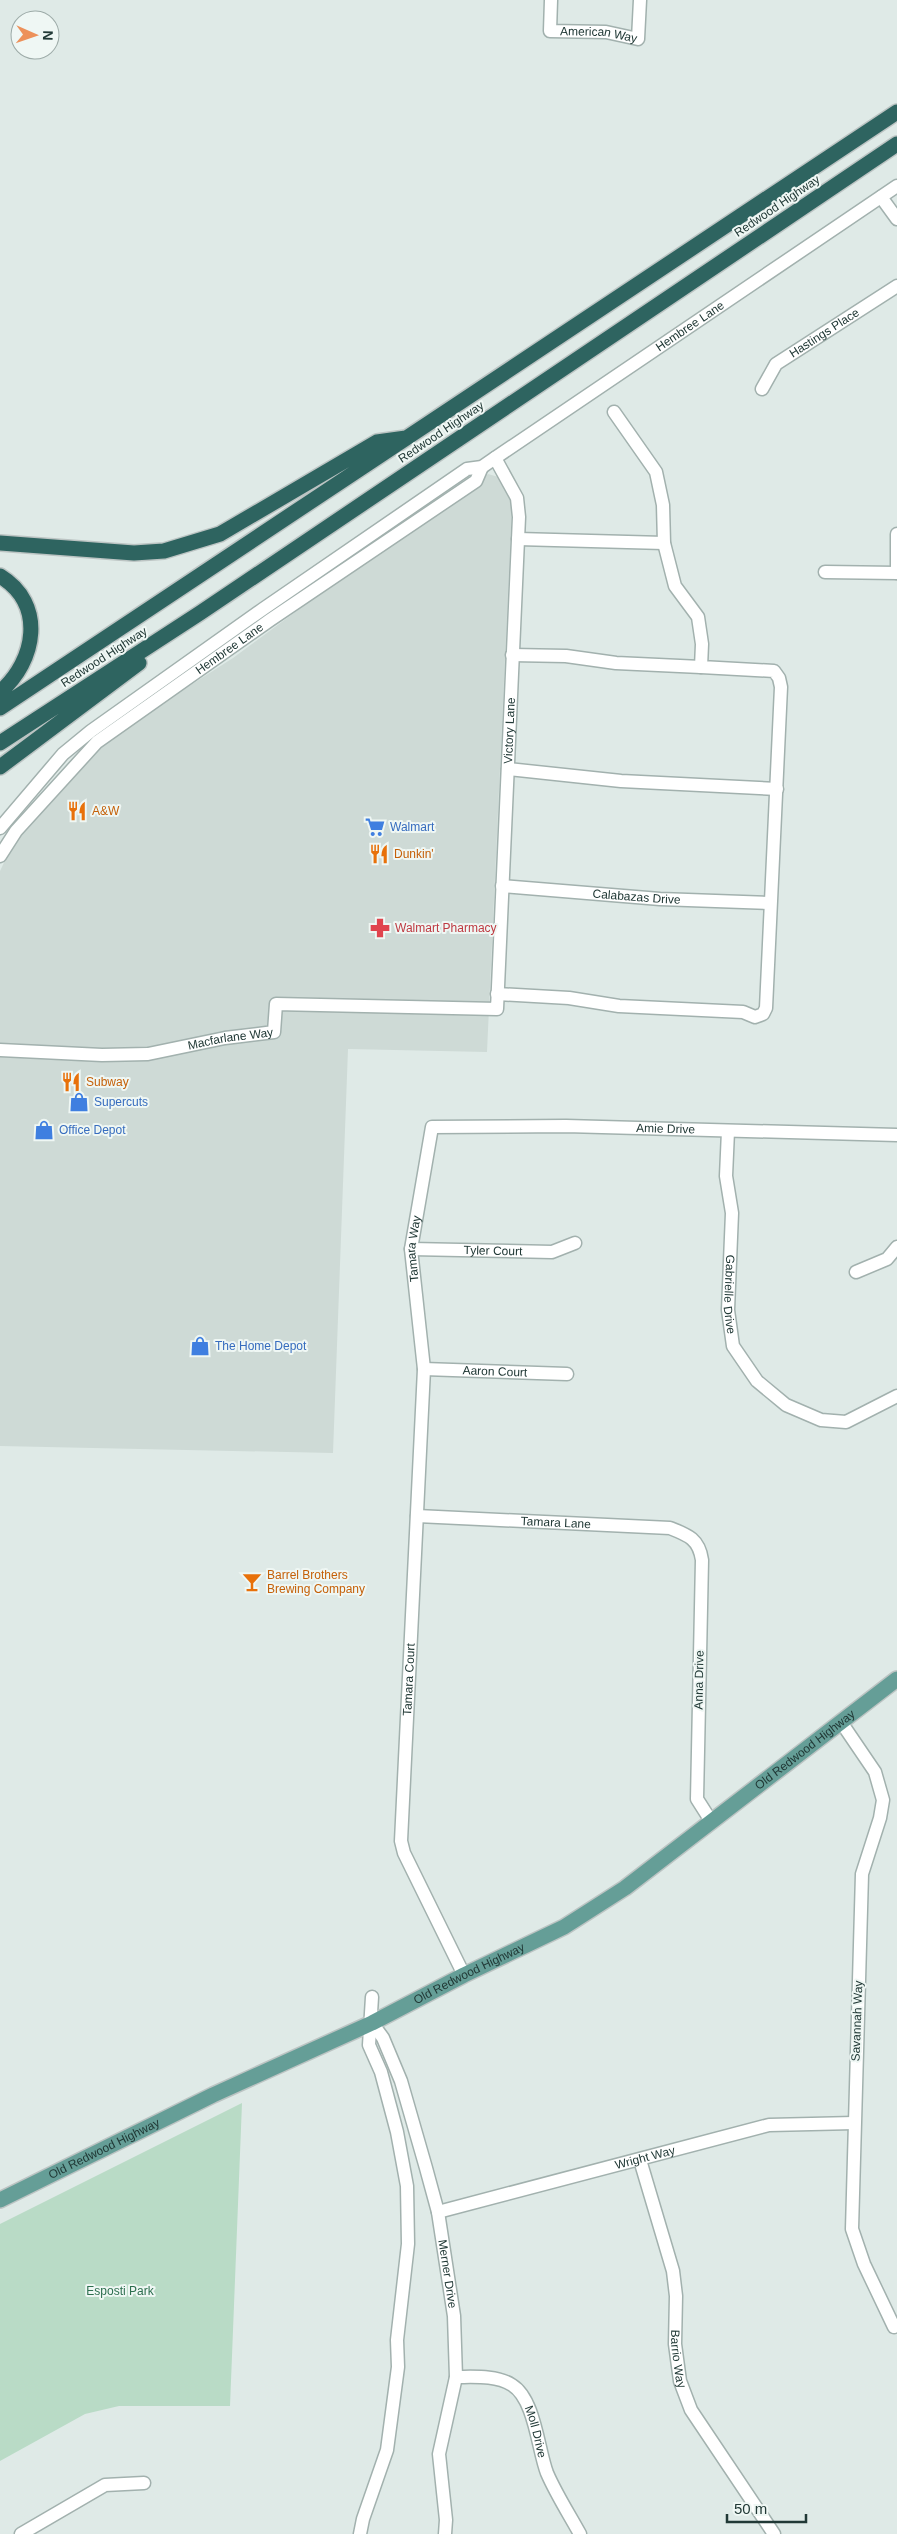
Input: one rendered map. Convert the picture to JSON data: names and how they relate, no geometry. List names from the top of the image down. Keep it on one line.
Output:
{"streets":{"highway":["Redwood Highway"],"main road":["Old Redwood Highway"],"street":["American Way","Hembree Lane","Hastings Place","Victory Lane","Calabazas Drive","Macfarlane Way","Amie Drive","Tamara Way","Tyler Court","Gabrielle Drive","Aaron Court","Tamara Lane","Tamara Court","Anna Drive","Savannah Way","Wright Way","Merner Drive","Barrio Way","Moll Drive"]},"crossings":[["Hembree Lane","Victory Lane"],["Victory Lane","Calabazas Drive"],["Victory Lane","Macfarlane Way"],["Amie Drive","Tamara Way"],["Amie Drive","Gabrielle Drive"],["Tamara Way","Tyler Court"],["Tamara Way","Aaron Court"],["Tamara Way","Tamara Court"],["Aaron Court","Tamara Court"],["Tamara Lane","Tamara Court"],["Tamara Lane","Anna Drive"],["Tamara Court","Old Redwood Highway"],["Anna Drive","Old Redwood Highway"],["Old Redwood Highway","Savannah Way"],["Old Redwood Highway","Merner Drive"],["Savannah Way","Wright Way"],["Wright Way","Merner Drive"],["Wright Way","Barrio Way"],["Merner Drive","Moll Drive"]],"parks":["Esposti Park"],"places":{"restaurant":["A&W","Dunkin'","Subway"],"supermarket":["Walmart"],"pharmacy":["Walmart Pharmacy"],"shop":["Supercuts","Office Depot","The Home Depot"],"bar":["Barrel Brothers Brewing Company"]},"scale_bar":"50 m","north":"right"}
